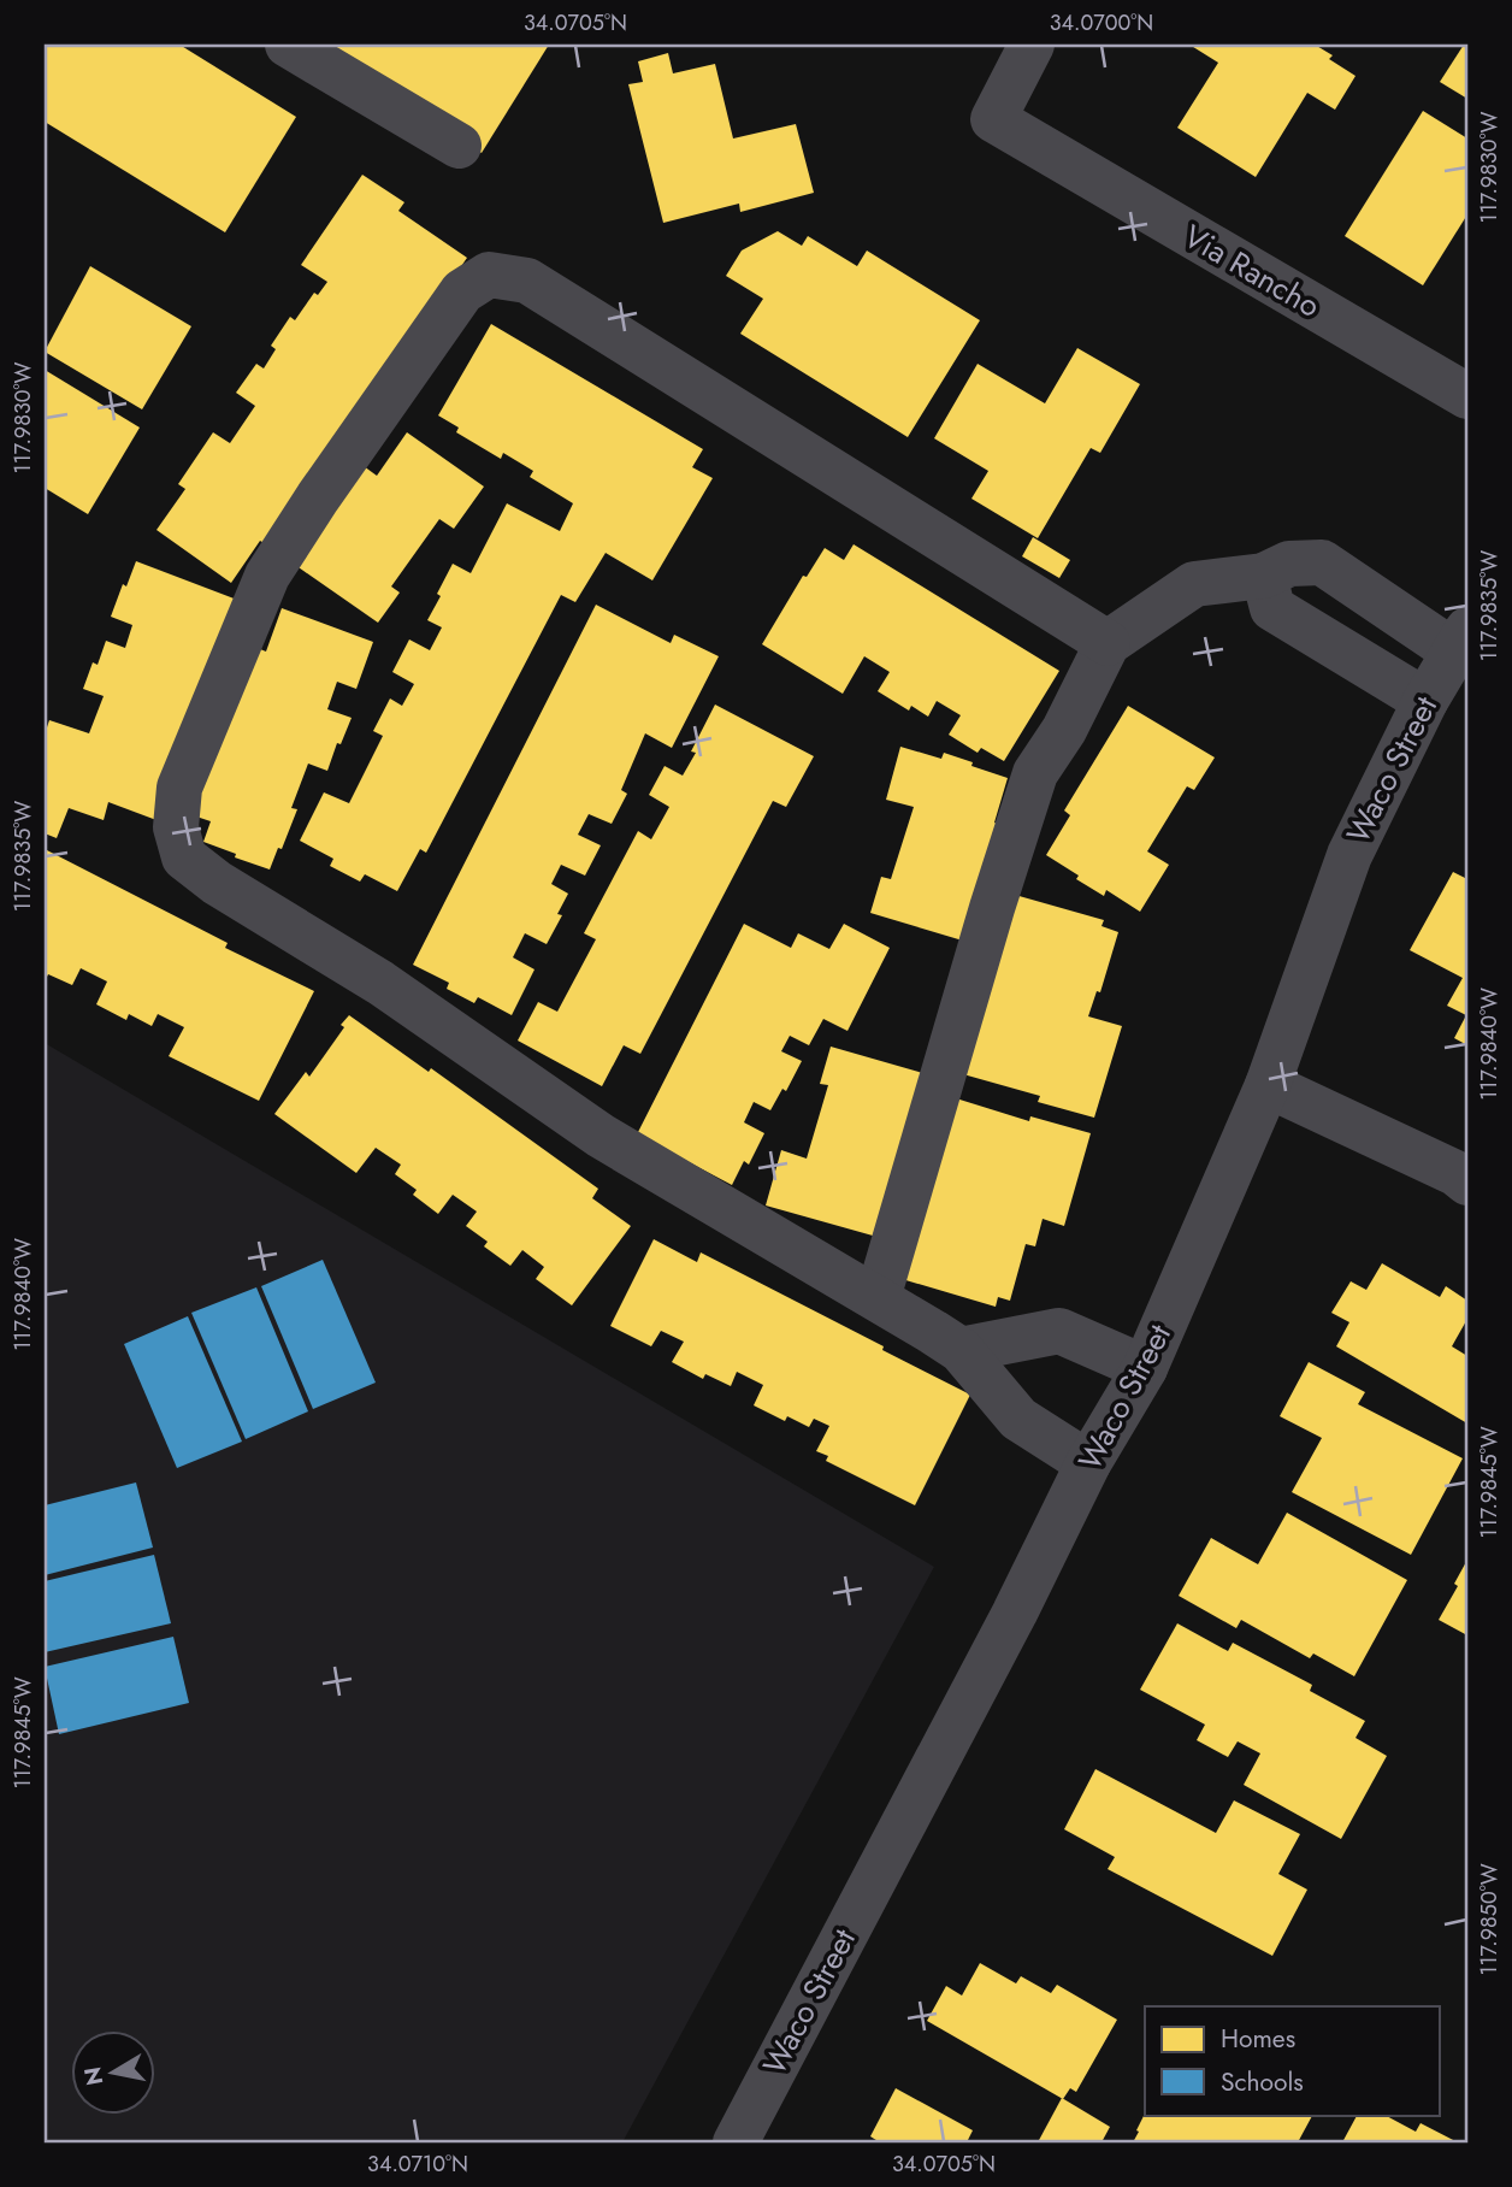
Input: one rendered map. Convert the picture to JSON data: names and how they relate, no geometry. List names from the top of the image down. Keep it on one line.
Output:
{"streets":{"street":["Via Rancho","Waco Street"]},"legend":["Homes","Schools"],"north":"left","coordinates":["34.0705°N","34.0700°N","117.9830°W","117.9835°W","117.9840°W","117.9845°W","117.9850°W","34.0710°N"]}
